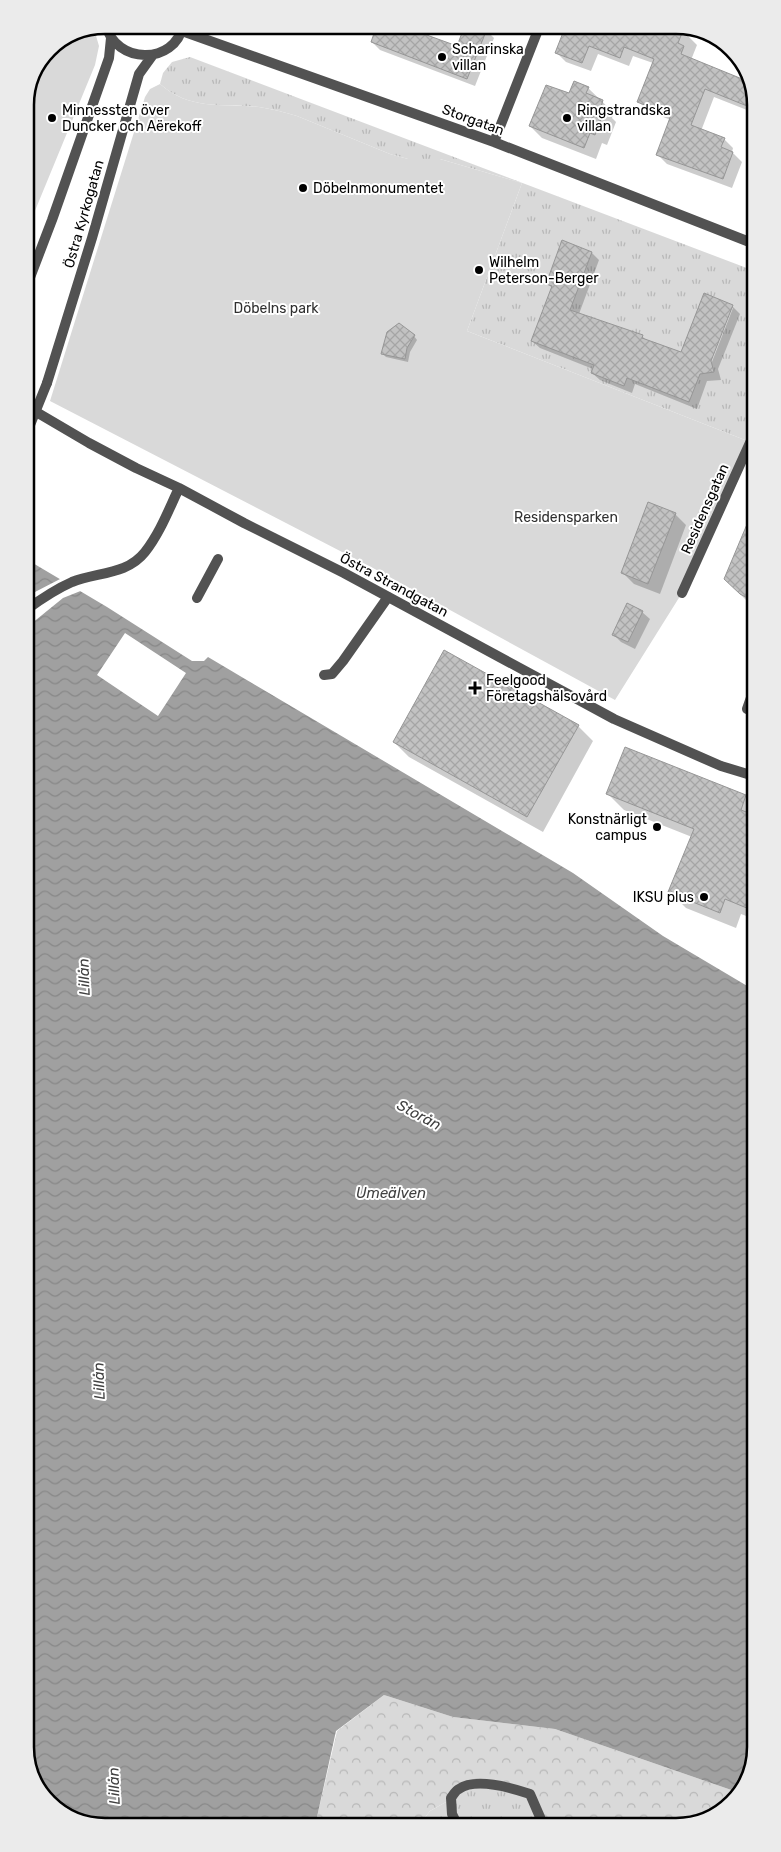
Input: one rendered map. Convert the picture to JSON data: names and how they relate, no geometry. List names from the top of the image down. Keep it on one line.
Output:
{"streets":{"street":["Storgatan","Östra Kyrkogatan","Residensgatan","Östra Strandgatan"]},"water":["Lillån","Storån","Umeälven"],"parks":["Döbelns park","Residensparken"],"places":{"other":["Scharinska villan","Minnessten över Duncker och Aërekoff","Ringstrandska villan","Döbelnmonumentet","Wilhelm Peterson-Berger","Konstnärligt campus","IKSU plus"],"health":["Feelgood Företagshälsovård"]}}
